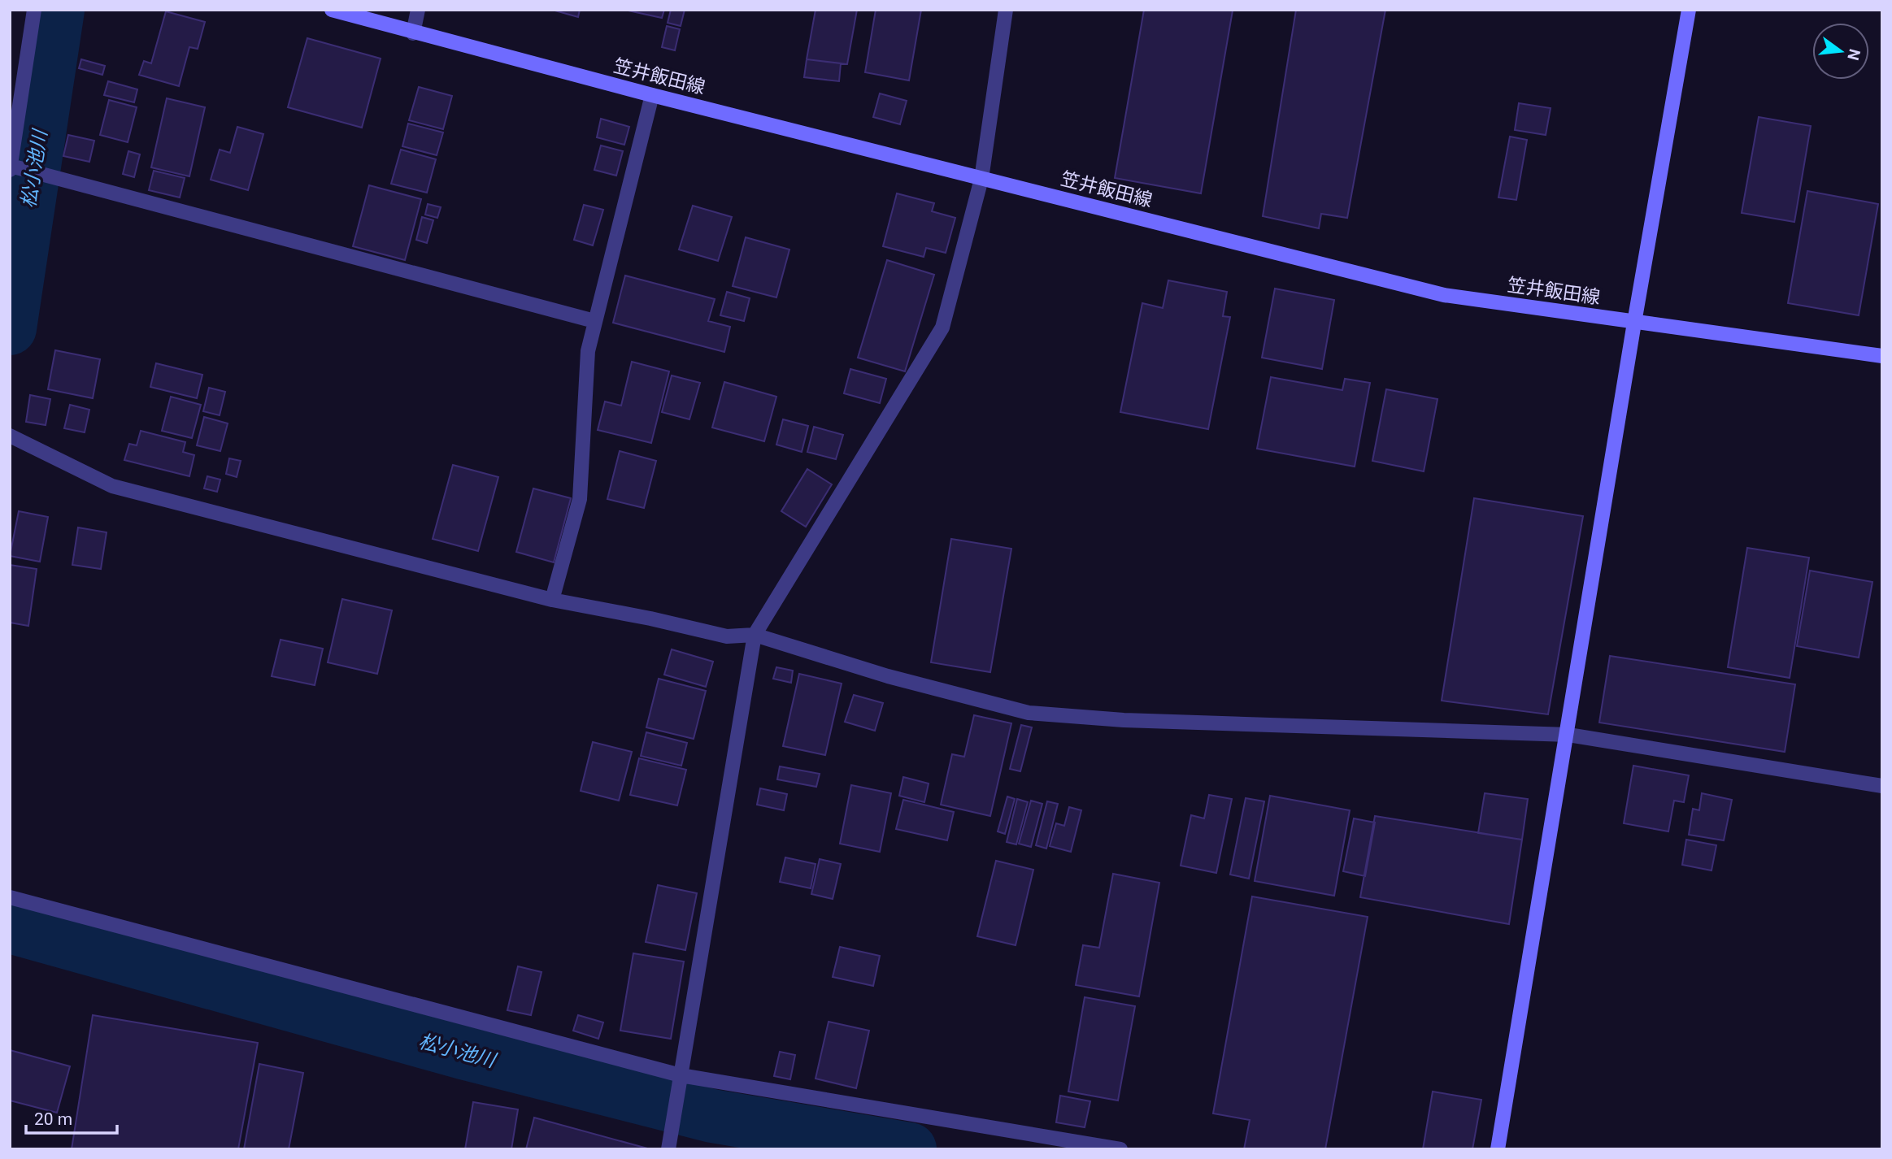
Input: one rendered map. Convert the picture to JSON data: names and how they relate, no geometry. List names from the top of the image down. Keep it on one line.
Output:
{"streets":{"main road":["笠井飯田線"]},"water":["松小池川"],"scale_bar":"20 m","north":"right"}
